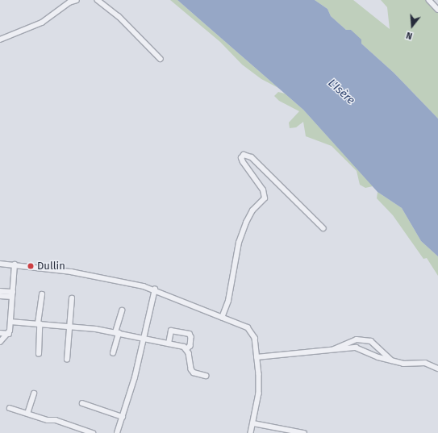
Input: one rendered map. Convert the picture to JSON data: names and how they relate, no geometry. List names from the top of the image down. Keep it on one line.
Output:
{"water":["L'Isère"],"places":["Dullin"],"north":"bottom"}
